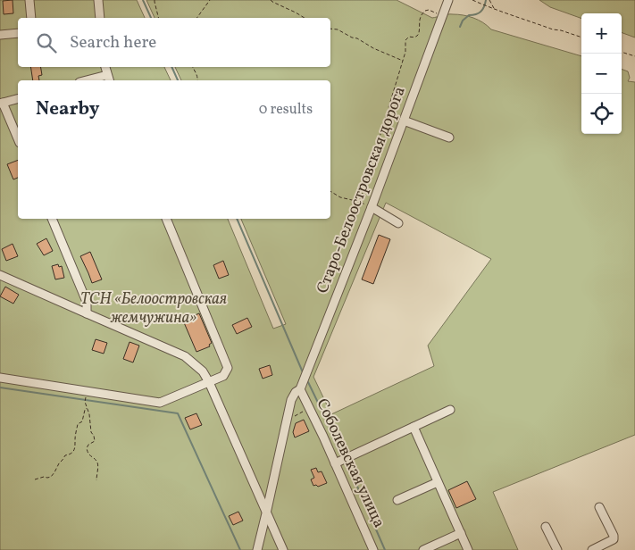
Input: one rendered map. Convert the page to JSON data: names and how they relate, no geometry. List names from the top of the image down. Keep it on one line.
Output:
{"streets":{"street":["Старо-Белоостровская дорога","Соболевская улица"]},"crossings":[["Старо-Белоостровская дорога","Соболевская улица"]],"parks":["ТСН «Белоостровская жемчужина»"],"page":{"map_buttons":["+","−"],"search":"Search here","heading":["Nearby","0 results"]}}
